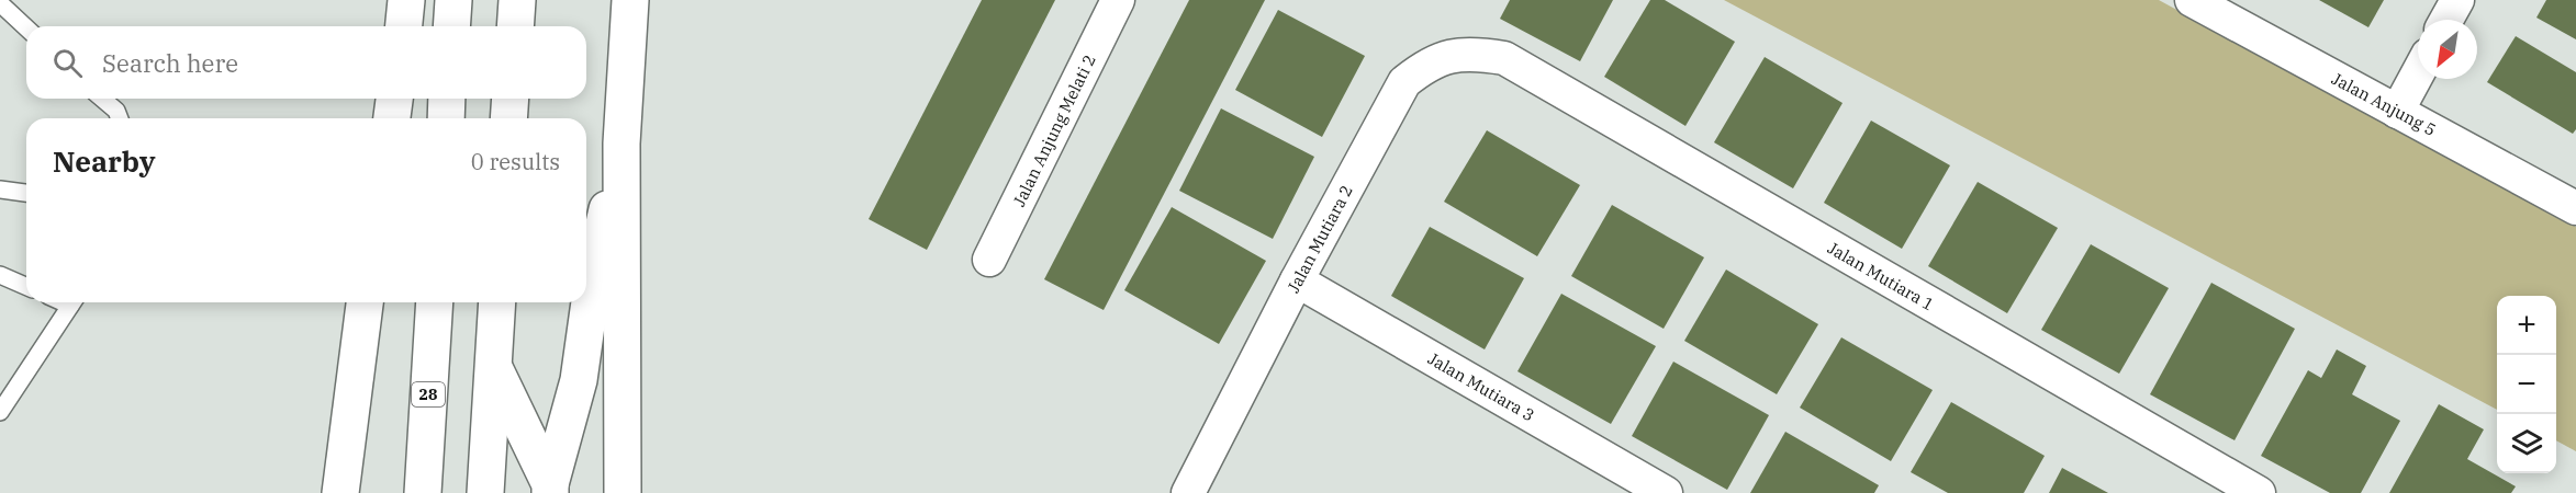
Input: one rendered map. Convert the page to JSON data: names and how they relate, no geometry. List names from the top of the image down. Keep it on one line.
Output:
{"streets":{"highway":["28"],"street":["Jalan Anjung 5","Jalan Anjung Melati 2","Jalan Mutiara 2","Jalan Mutiara 1","Jalan Mutiara 3"]},"crossings":[["Jalan Mutiara 2","Jalan Mutiara 1"],["Jalan Mutiara 2","Jalan Mutiara 3"]],"north":"bottom left","page":{"search":"Search here","heading":["Nearby","0 results"],"map_buttons":["+","−"]}}
